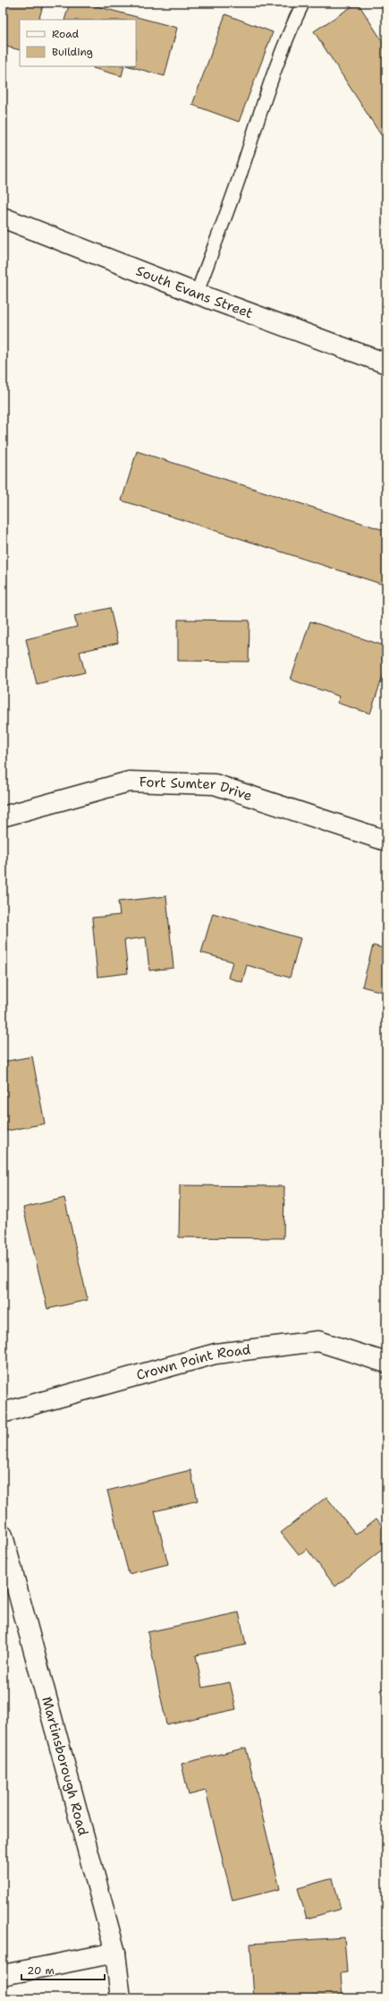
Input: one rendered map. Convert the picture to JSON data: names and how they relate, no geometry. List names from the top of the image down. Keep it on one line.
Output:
{"streets":{"street":["South Evans Street","Fort Sumter Drive","Crown Point Road","Martinsborough Road"]},"legend":["Road","Building"],"scale_bar":"20 m"}
